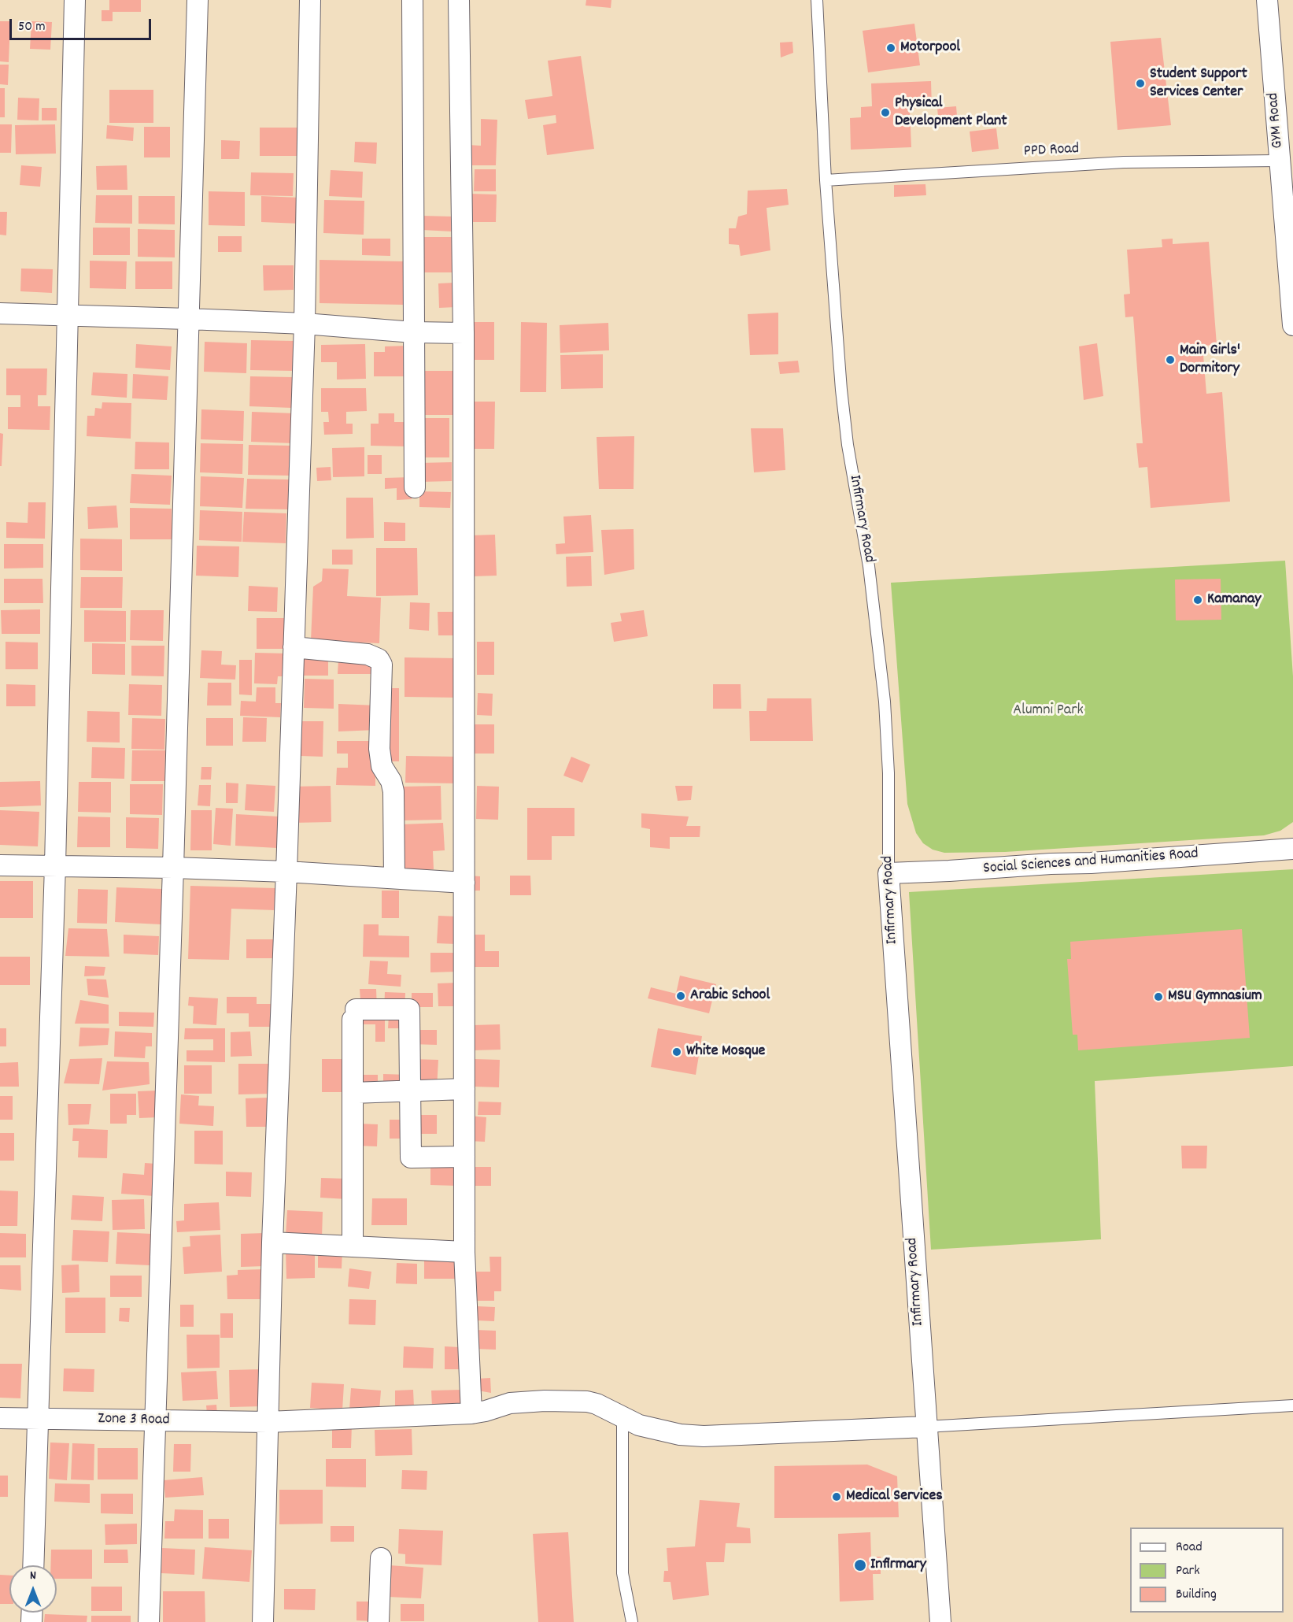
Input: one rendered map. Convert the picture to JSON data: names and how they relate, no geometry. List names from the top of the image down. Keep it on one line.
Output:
{"streets":{"street":["GYM Road","Infirmary Road","Social Sciences and Humanities Road","Zone 3 Road"],"lane":["PPD Road"]},"crossings":[["GYM Road","PPD Road"],["PPD Road","Infirmary Road"],["Infirmary Road","Social Sciences and Humanities Road"],["Infirmary Road","Zone 3 Road"]],"parks":["Alumni Park"],"places":["Motorpool","Student Support Services Center","Physical Development Plant","Main Girls' Dormitory","Kamanay","Arabic School","MSU Gymnasium","White Mosque","Medical Services","Infirmary"],"legend":["Road","Park","Building"],"scale_bar":"50 m","north":"top"}
